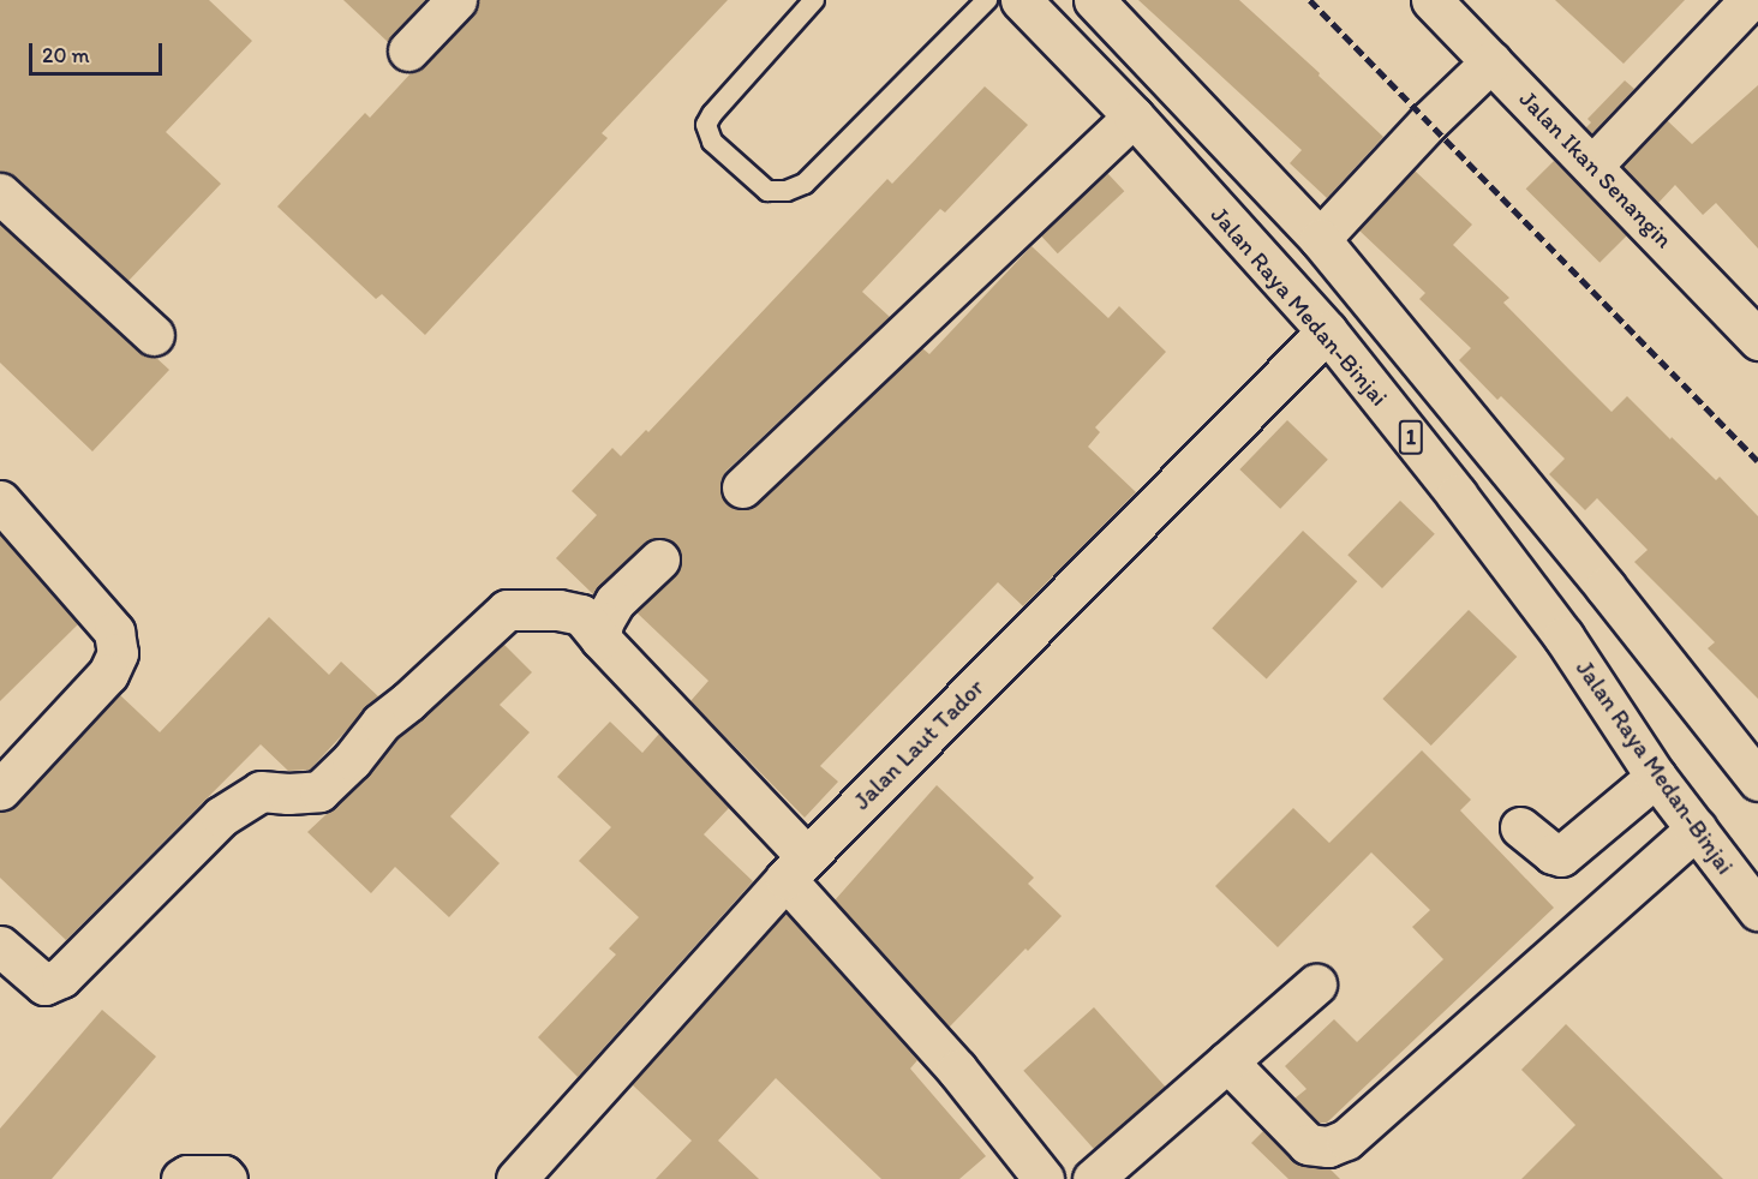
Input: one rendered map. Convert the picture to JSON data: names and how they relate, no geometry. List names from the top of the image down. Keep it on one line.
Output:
{"streets":{"street":["Jalan Ikan Senangin","Jalan Raya Medan-Binjai","1","Jalan Laut Tador"]},"crossings":[["Jalan Raya Medan-Binjai","Jalan Laut Tador"]],"scale_bar":"20 m"}
